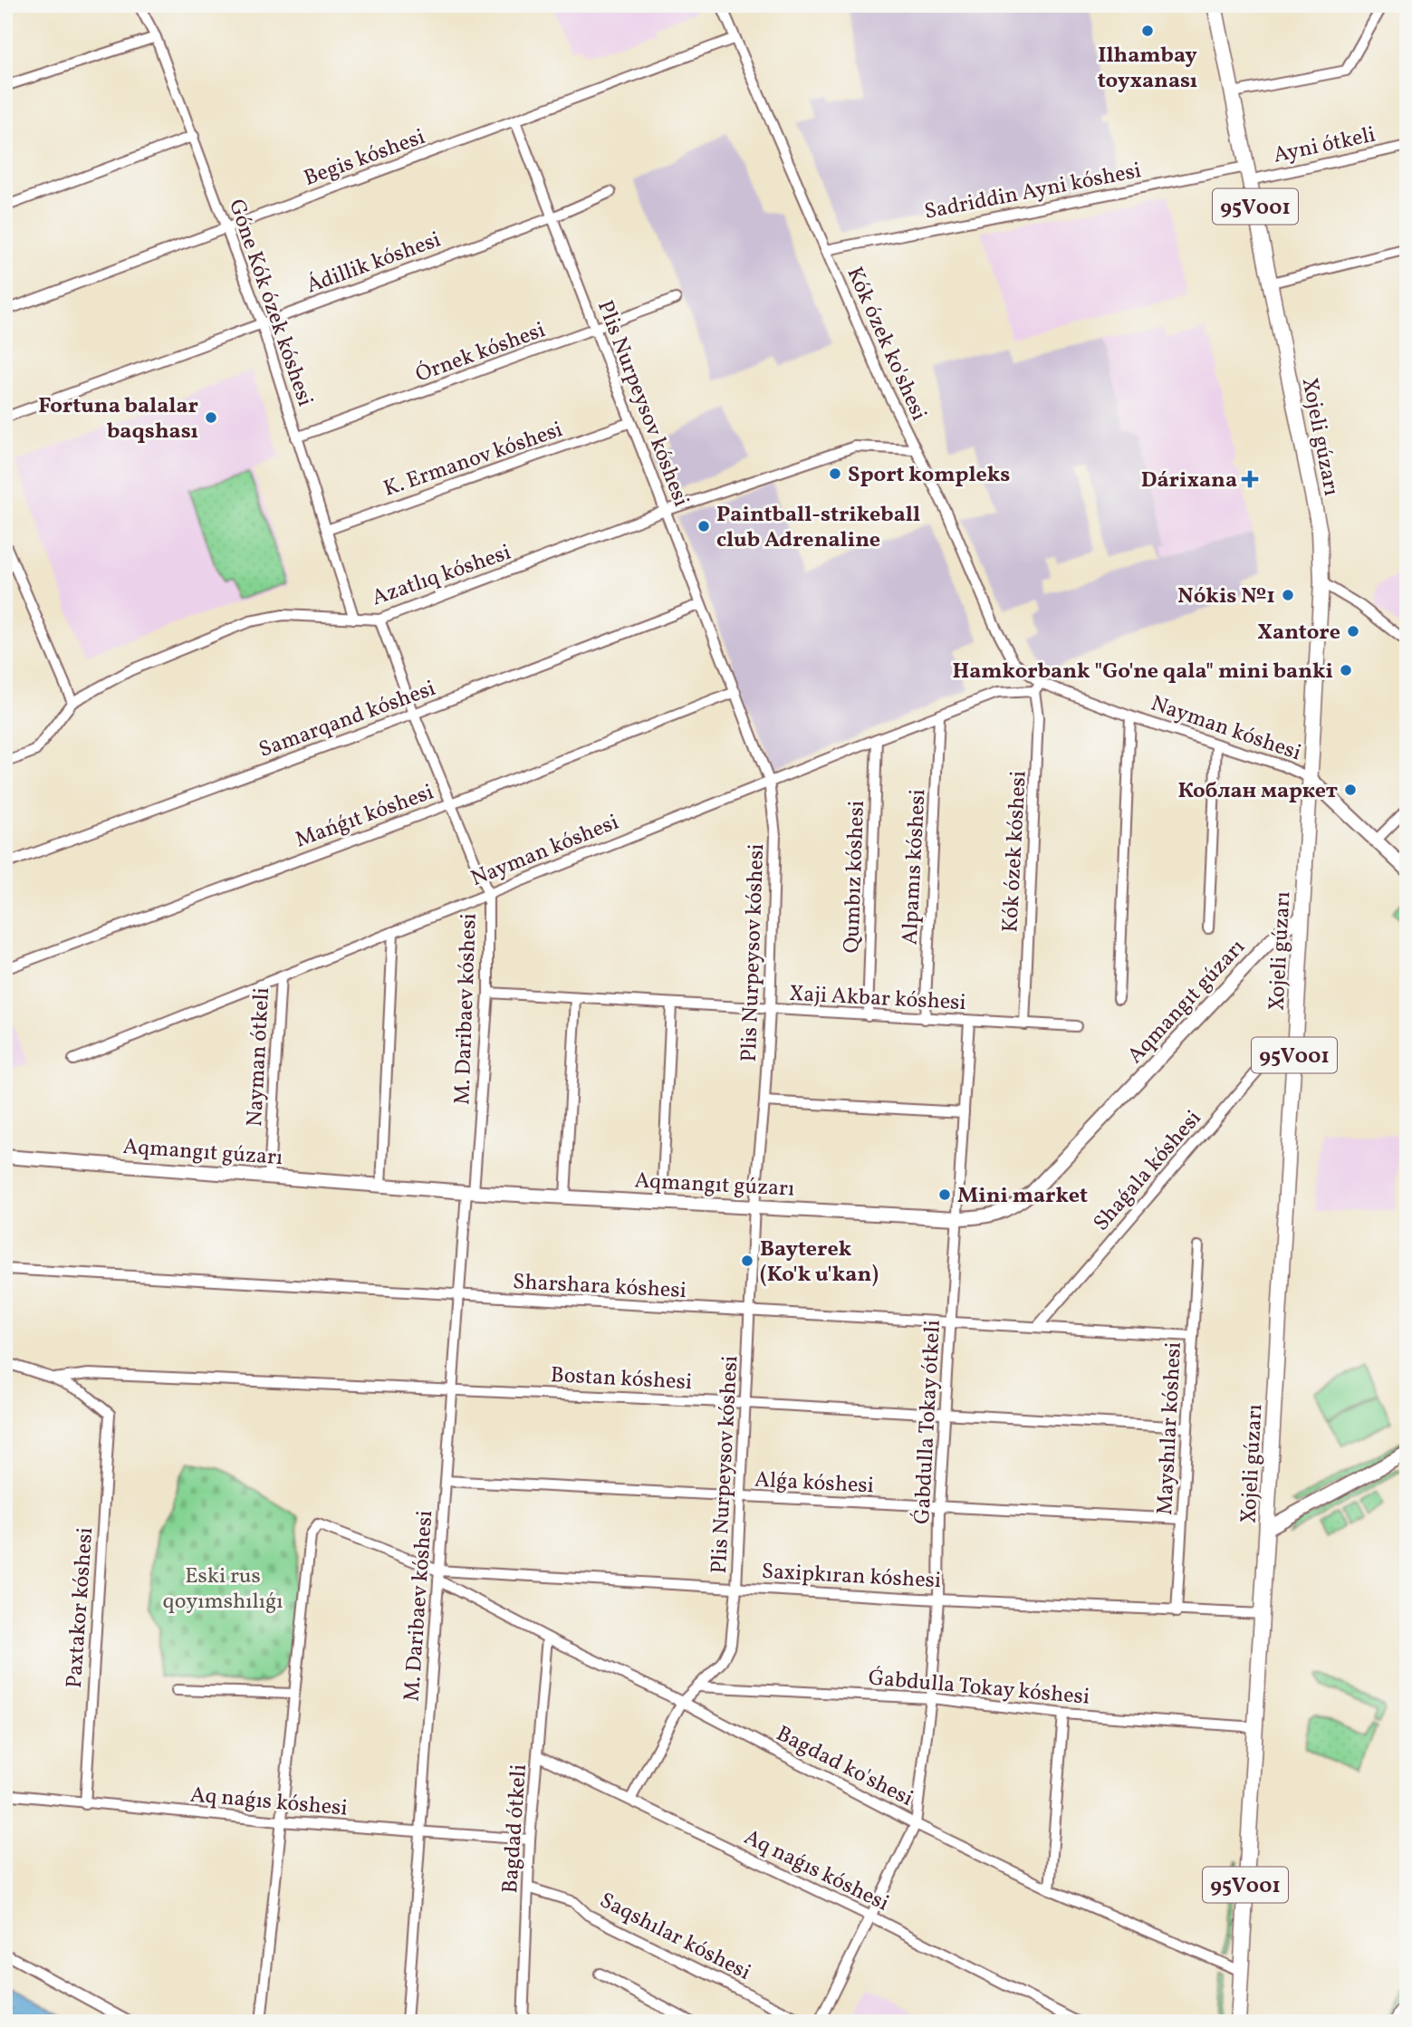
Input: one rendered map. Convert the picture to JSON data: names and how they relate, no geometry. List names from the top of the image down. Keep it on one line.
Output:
{"streets":{"main road":["95V001","Xojeli gúzarı"],"street":["Ayni ótkeli","Begis kóshesi","Sadriddin Ayni kóshesi","Ádillik kóshesi","Góne Kók ózek kóshesi","Kók ózek ko'shesi","Órnek kóshesi","Plis Nurpeysov kóshesi","K. Ermanov kóshesi","Azatlıq kóshesi","Samarqand kóshesi","Nayman kóshesi","Mańǵıt kóshesi","Kók ózek kóshesi","Alpamıs kóshesi","Qumbız kóshesi","Xaji Akbar kóshesi","Aqmangıt gúzarı","M. Daribaev kóshesi","Nayman ótkeli","Shaǵala kóshesi","Sharshara kóshesi","Bostan kóshesi","Ǵabdulla Tokay ótkeli","Mayshılar kóshesi","Alǵa kóshesi","Saxipkıran kóshesi","Paxtakor kóshesi","Ǵabdulla Tokay kóshesi","Bagdad ko'shesi","Aq naǵıs kóshesi","Bagdad ótkeli","Saqshılar kóshesi"]},"crossings":[["Ayni ótkeli","Sadriddin Ayni kóshesi"],["Ayni ótkeli","Xojeli gúzarı"],["Begis kóshesi","Góne Kók ózek kóshesi"],["Begis kóshesi","Kók ózek ko'shesi"],["Begis kóshesi","Plis Nurpeysov kóshesi"],["Sadriddin Ayni kóshesi","Kók ózek ko'shesi"],["Sadriddin Ayni kóshesi","Xojeli gúzarı"],["Ádillik kóshesi","Góne Kók ózek kóshesi"],["Ádillik kóshesi","Plis Nurpeysov kóshesi"],["Góne Kók ózek kóshesi","Órnek kóshesi"],["Góne Kók ózek kóshesi","K. Ermanov kóshesi"],["Góne Kók ózek kóshesi","Azatlıq kóshesi"],["Kók ózek ko'shesi","Azatlıq kóshesi"],["Kók ózek ko'shesi","Nayman kóshesi"],["Kók ózek ko'shesi","Kók ózek kóshesi"],["Órnek kóshesi","Plis Nurpeysov kóshesi"],["Plis Nurpeysov kóshesi","K. Ermanov kóshesi"],["Plis Nurpeysov kóshesi","Azatlıq kóshesi"],["Plis Nurpeysov kóshesi","Samarqand kóshesi"],["Plis Nurpeysov kóshesi","Nayman kóshesi"],["Plis Nurpeysov kóshesi","Mańǵıt kóshesi"],["Plis Nurpeysov kóshesi","Xaji Akbar kóshesi"],["Plis Nurpeysov kóshesi","Aqmangıt gúzarı"],["Plis Nurpeysov kóshesi","Sharshara kóshesi"],["Plis Nurpeysov kóshesi","Bostan kóshesi"],["Plis Nurpeysov kóshesi","Alǵa kóshesi"],["Plis Nurpeysov kóshesi","Saxipkıran kóshesi"],["Plis Nurpeysov kóshesi","Ǵabdulla Tokay kóshesi"],["Plis Nurpeysov kóshesi","Bagdad ko'shesi"],["Plis Nurpeysov kóshesi","Aq naǵıs kóshesi"],["Xojeli gúzarı","Nayman kóshesi"],["Xojeli gúzarı","Aqmangıt gúzarı"],["Xojeli gúzarı","Shaǵala kóshesi"],["Xojeli gúzarı","Saxipkıran kóshesi"],["Xojeli gúzarı","Ǵabdulla Tokay kóshesi"],["Xojeli gúzarı","Bagdad ko'shesi"],["Azatlıq kóshesi","M. Daribaev kóshesi"],["Samarqand kóshesi","M. Daribaev kóshesi"],["Nayman kóshesi","Kók ózek kóshesi"],["Nayman kóshesi","Alpamıs kóshesi"],["Nayman kóshesi","Qumbız kóshesi"],["Nayman kóshesi","M. Daribaev kóshesi"],["Nayman kóshesi","Nayman ótkeli"],["Mańǵıt kóshesi","M. Daribaev kóshesi"],["Kók ózek kóshesi","Xaji Akbar kóshesi"],["Alpamıs kóshesi","Xaji Akbar kóshesi"],["Qumbız kóshesi","Xaji Akbar kóshesi"],["Xaji Akbar kóshesi","M. Daribaev kóshesi"],["Xaji Akbar kóshesi","Ǵabdulla Tokay ótkeli"],["Aqmangıt gúzarı","M. Daribaev kóshesi"],["Aqmangıt gúzarı","Nayman ótkeli"],["Aqmangıt gúzarı","Ǵabdulla Tokay ótkeli"],["M. Daribaev kóshesi","Sharshara kóshesi"],["M. Daribaev kóshesi","Bostan kóshesi"],["M. Daribaev kóshesi","Alǵa kóshesi"],["M. Daribaev kóshesi","Saxipkıran kóshesi"],["M. Daribaev kóshesi","Bagdad ko'shesi"],["M. Daribaev kóshesi","Aq naǵıs kóshesi"],["Shaǵala kóshesi","Sharshara kóshesi"],["Sharshara kóshesi","Ǵabdulla Tokay ótkeli"],["Sharshara kóshesi","Mayshılar kóshesi"],["Bostan kóshesi","Ǵabdulla Tokay ótkeli"],["Bostan kóshesi","Mayshılar kóshesi"],["Bostan kóshesi","Paxtakor kóshesi"],["Ǵabdulla Tokay ótkeli","Alǵa kóshesi"],["Ǵabdulla Tokay ótkeli","Saxipkıran kóshesi"],["Ǵabdulla Tokay ótkeli","Ǵabdulla Tokay kóshesi"],["Ǵabdulla Tokay ótkeli","Bagdad ko'shesi"],["Ǵabdulla Tokay ótkeli","Aq naǵıs kóshesi"],["Mayshılar kóshesi","Alǵa kóshesi"],["Mayshılar kóshesi","Saxipkıran kóshesi"],["Saxipkıran kóshesi","Bagdad ko'shesi"],["Paxtakor kóshesi","Aq naǵıs kóshesi"],["Bagdad ko'shesi","Bagdad ótkeli"],["Aq naǵıs kóshesi","Bagdad ótkeli"],["Bagdad ótkeli","Saqshılar kóshesi"]],"parks":["Eski rus qoyımshılıǵı"],"places":{"other":["Ilhambay toyxanası","Fortuna balalar baqshası","Sport kompleks","Paintball-strikeball club Adrenaline","Nókis №1","Xantore","Hamkorbank \"Go'ne qala\" mini banki","Коблан маркет","Mini market","Bayterek (Ko'k u'kan)"],"health":["Dárixana"]}}
